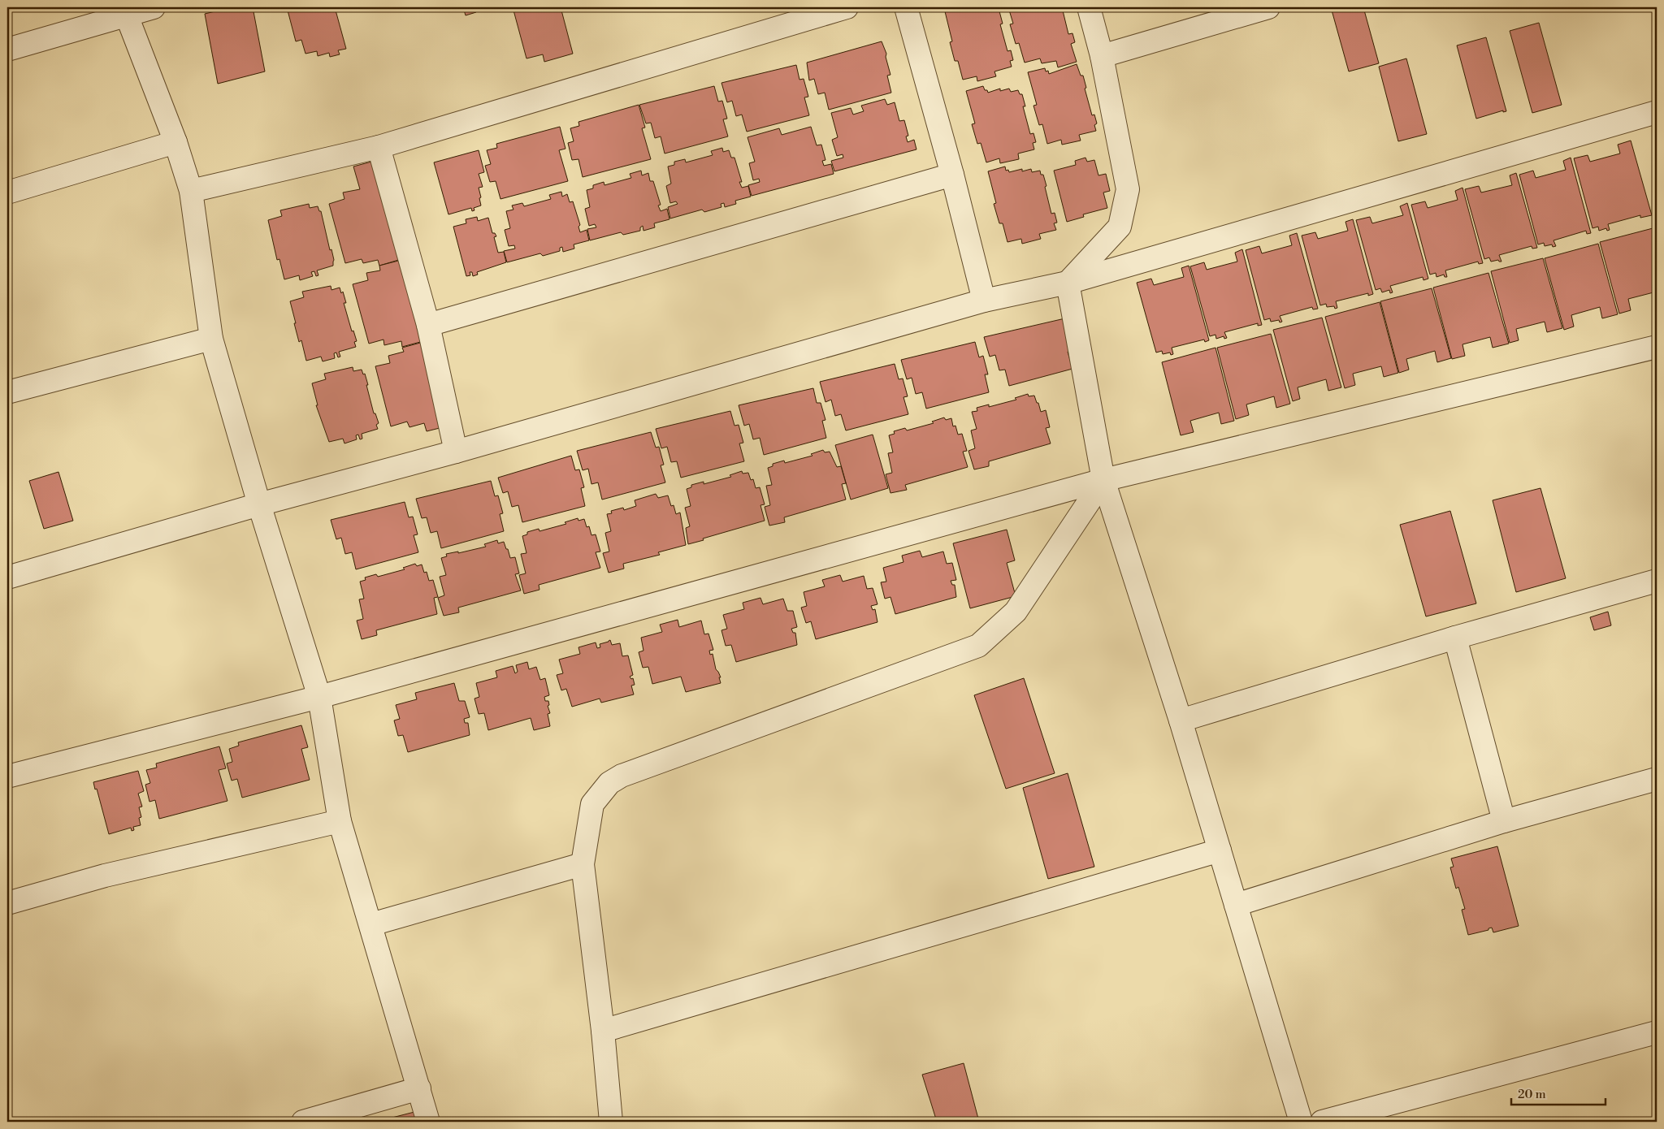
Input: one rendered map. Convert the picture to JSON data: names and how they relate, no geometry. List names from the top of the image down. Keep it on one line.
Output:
{"scale_bar":"20 m"}
